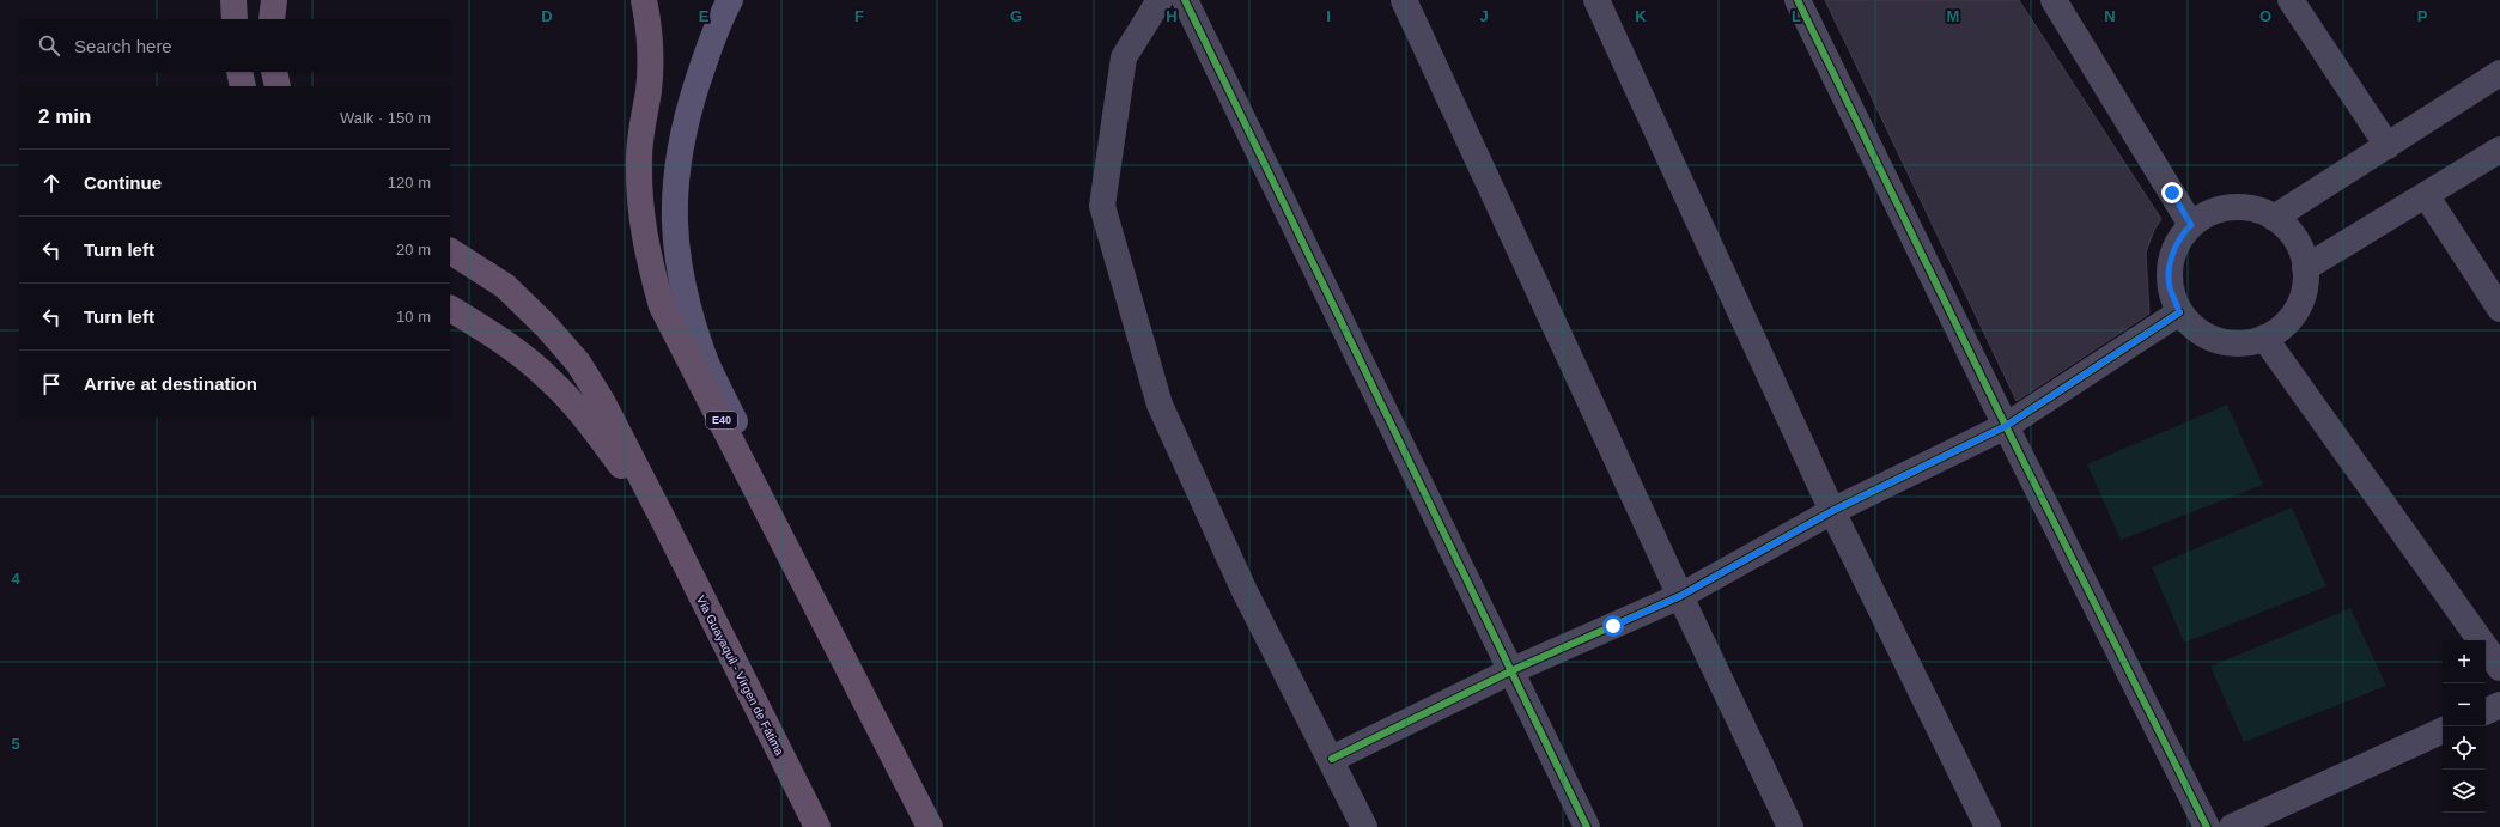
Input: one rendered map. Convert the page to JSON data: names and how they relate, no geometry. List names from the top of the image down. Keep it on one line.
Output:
{"streets":{"highway":["E40","Vía Guayaquil - Vírgen de Fátima"]},"page":{"search":"Search here","heading":["2 min","Walk · 150 m"],"list":[["Continue","120 m"],["Turn left","20 m"],["Turn left","10 m"],"Arrive at destination"],"map_buttons":["+","−"]},"grid":{"columns":["D","E","F","G","H","I","J","K","L","M","N","O","P"],"rows":["4","5"]}}
